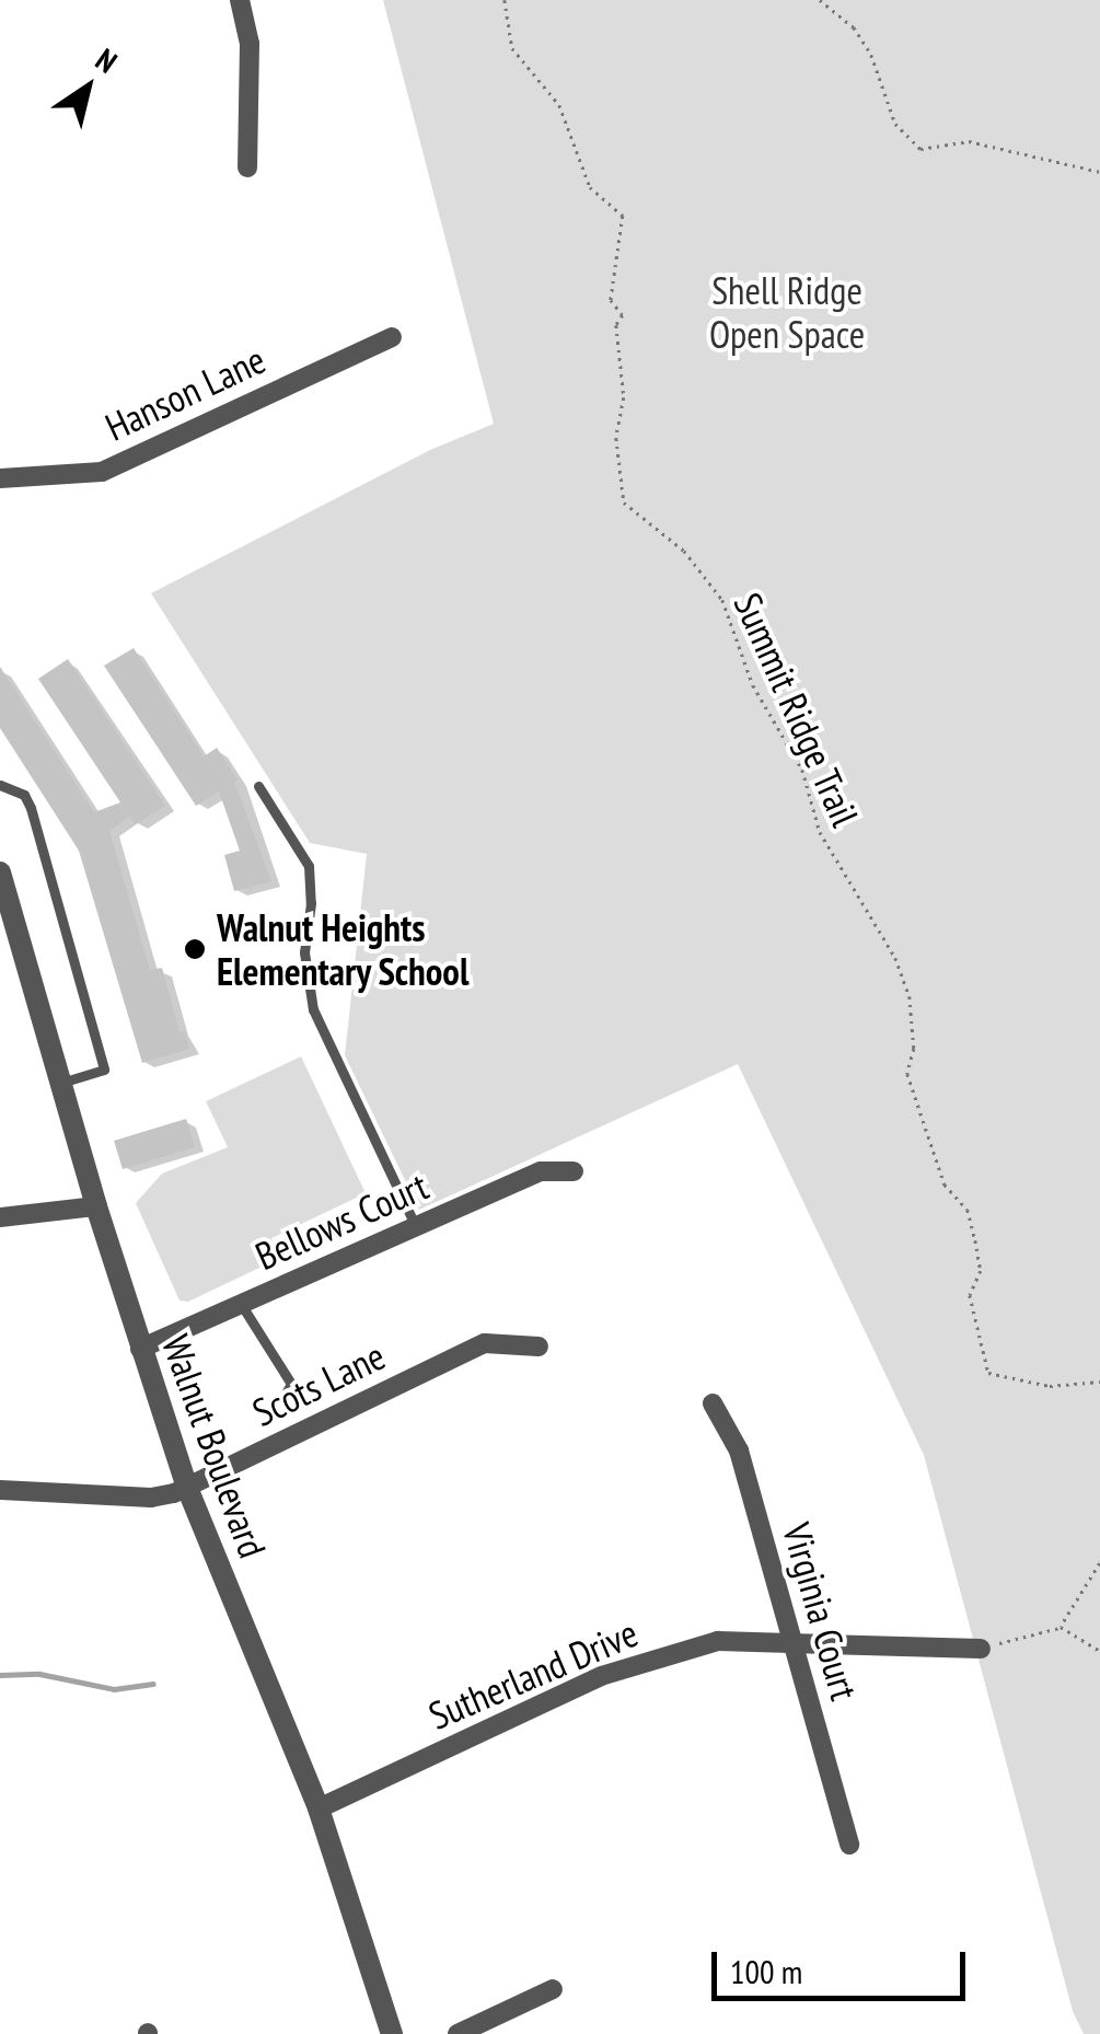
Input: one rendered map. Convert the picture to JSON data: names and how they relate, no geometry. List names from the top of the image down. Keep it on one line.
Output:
{"streets":{"street":["Hanson Lane","Bellows Court","Scots Lane","Walnut Boulevard","Virginia Court","Sutherland Drive"],"path":["Summit Ridge Trail"]},"crossings":[["Bellows Court","Walnut Boulevard"],["Scots Lane","Walnut Boulevard"],["Walnut Boulevard","Sutherland Drive"],["Virginia Court","Sutherland Drive"]],"parks":["Shell Ridge Open Space"],"places":["Walnut Heights Elementary School"],"scale_bar":"100 m","north":"top right"}
